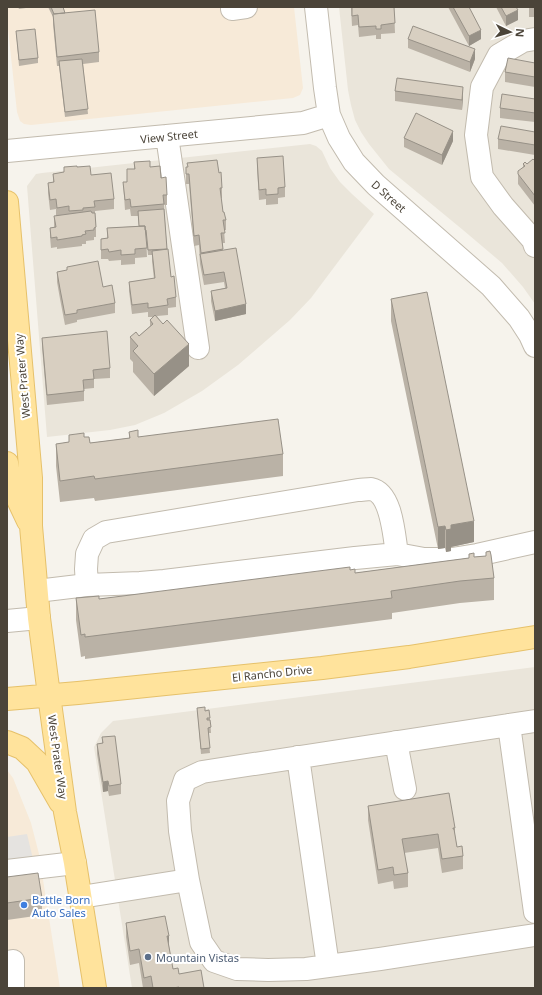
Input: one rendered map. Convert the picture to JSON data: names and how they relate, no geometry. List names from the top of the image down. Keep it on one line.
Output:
{"streets":{"main road":["West Prater Way","El Rancho Drive"],"street":["View Street","D Street"]},"crossings":[["View Street","D Street"],["West Prater Way","El Rancho Drive"]],"places":["Battle Born Auto Sales","Mountain Vistas"],"north":"right"}
